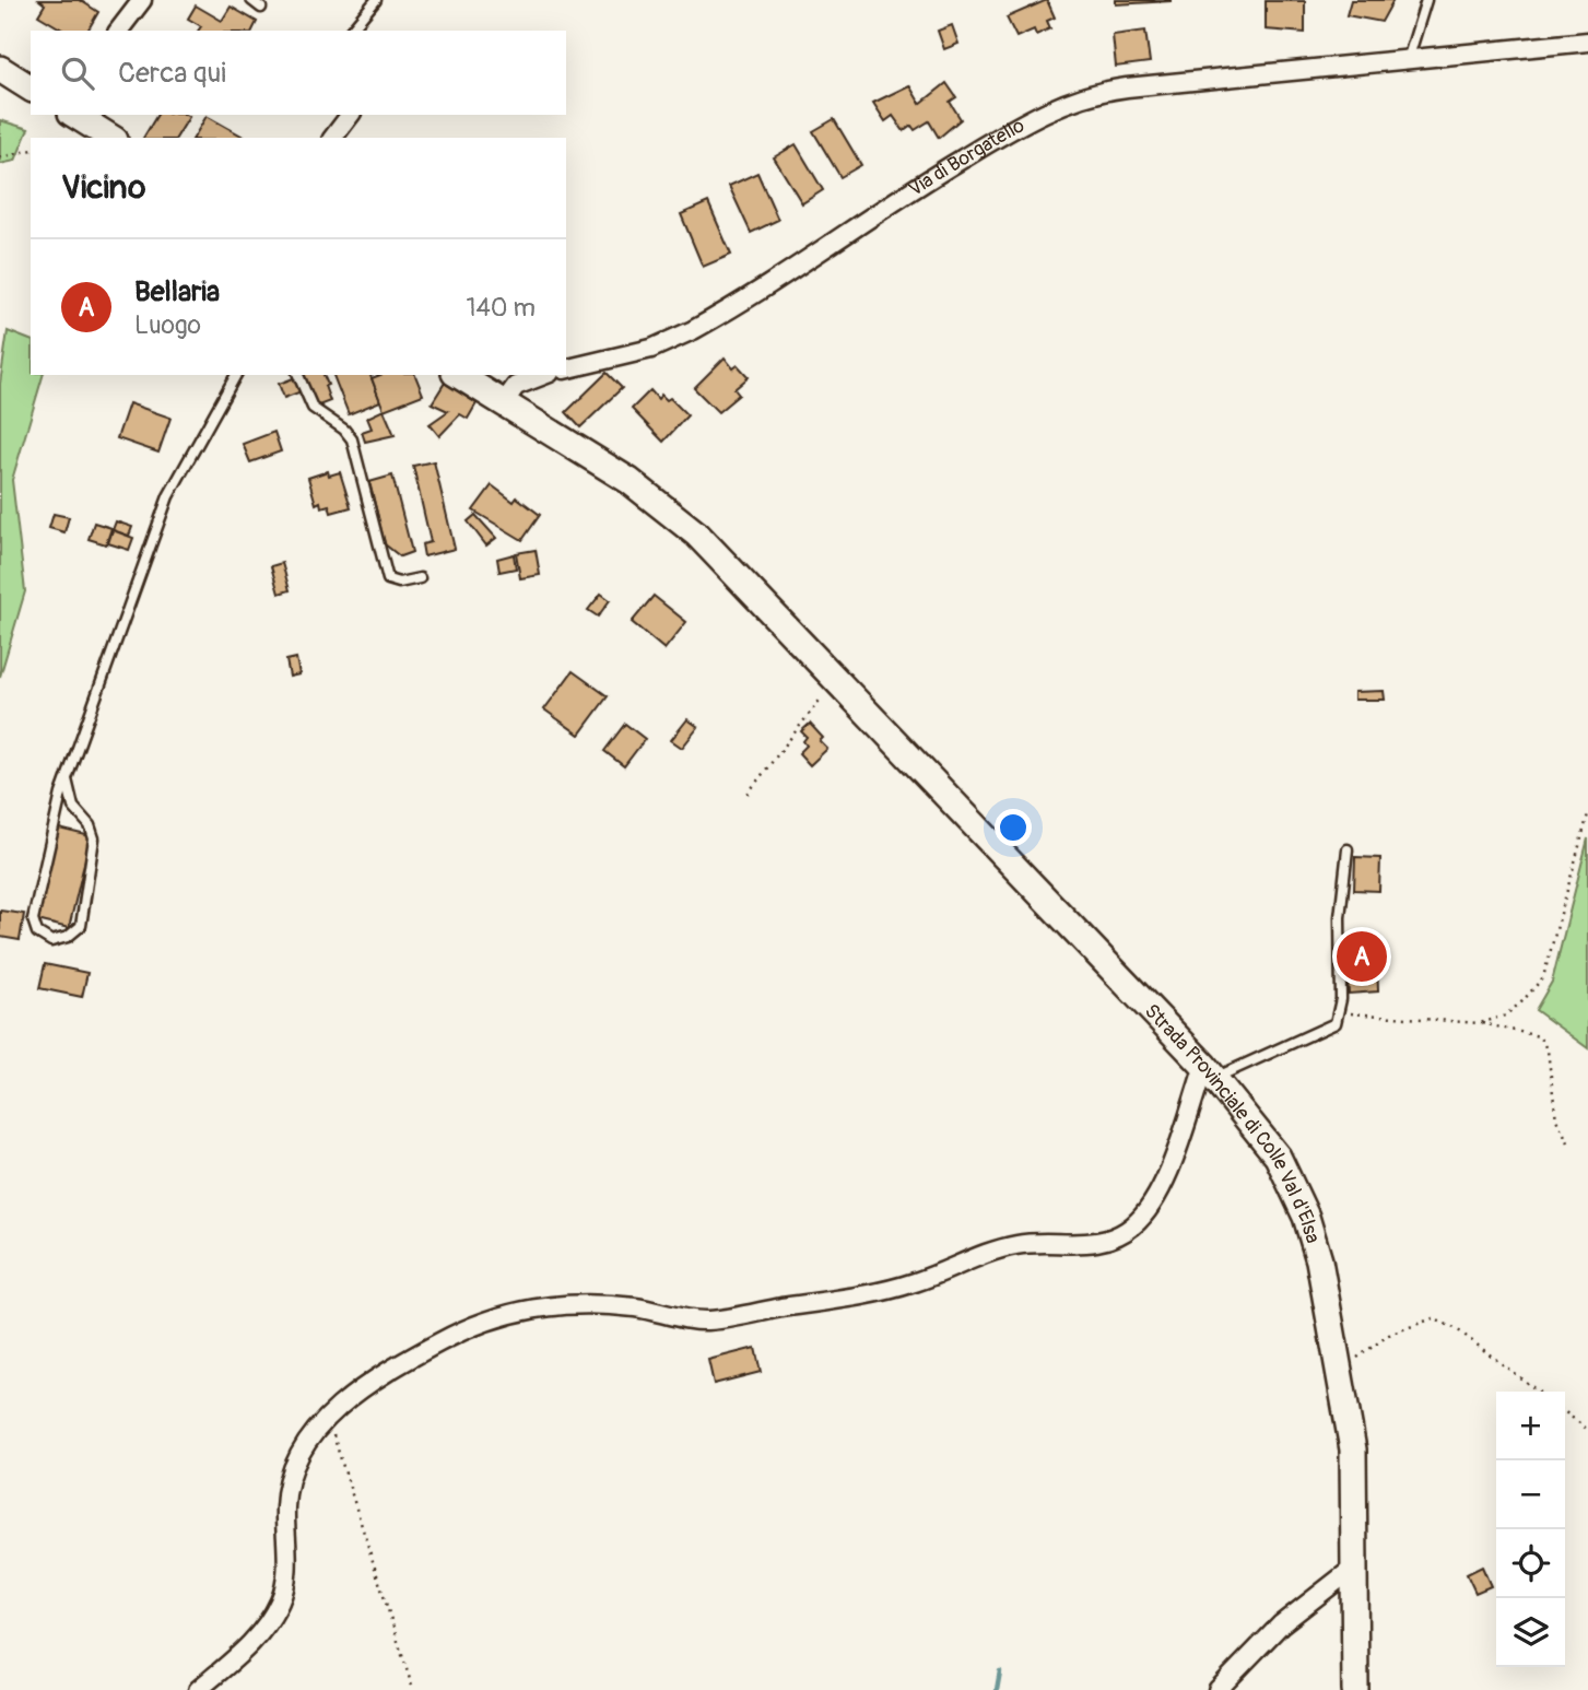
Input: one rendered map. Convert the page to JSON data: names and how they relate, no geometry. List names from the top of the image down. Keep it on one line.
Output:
{"streets":{"main road":["Strada Provinciale di Colle Val d'Elsa"],"street":["Via di Borgatello"]},"page":{"search":"Cerca qui","heading":"Vicino","list":[{"mark":"A","name":"Bellaria","note":"Luogo","value":"140 m"}],"pins":"A","map_buttons":["+","−"]}}
